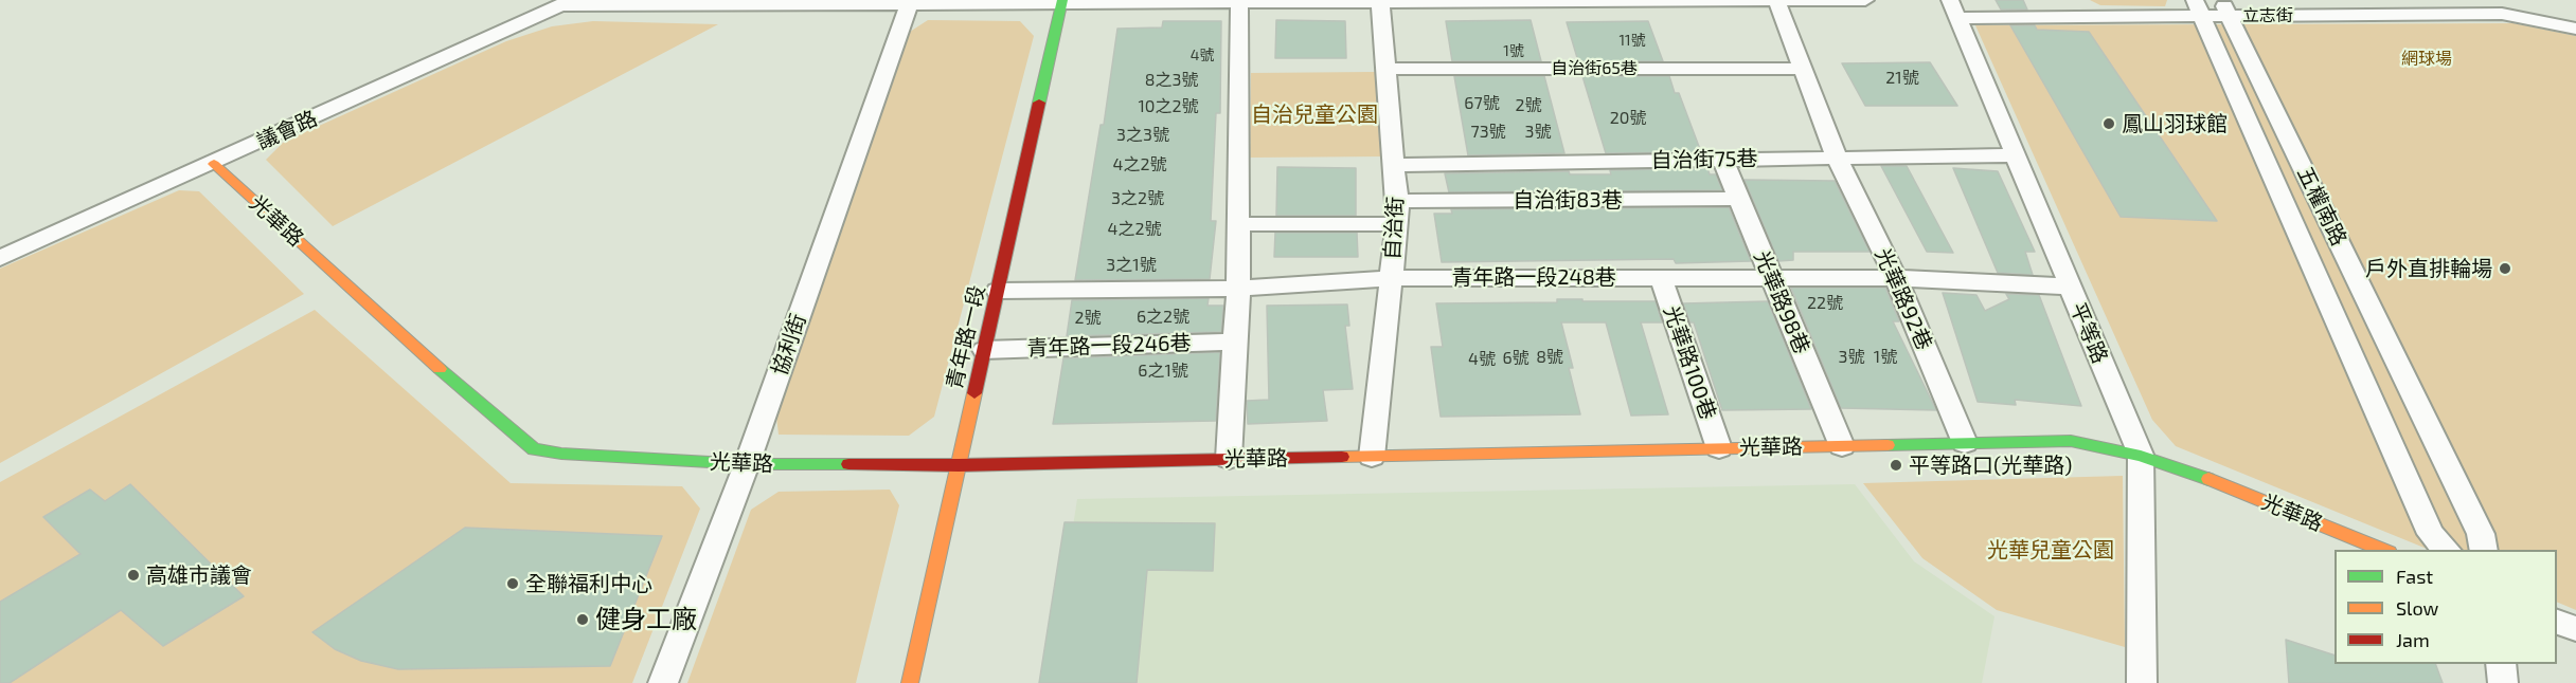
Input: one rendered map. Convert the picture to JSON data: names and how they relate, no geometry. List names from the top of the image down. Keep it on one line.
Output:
{"streets":{"street":["立志街","自治街65巷","議會路","自治街75巷","自治街83巷","五權南路","光華路","自治街","青年路一段248巷","光華路92巷","光華路98巷","平等路","青年路一段","協利街","青年路一段246巷","光華路100巷"]},"crossings":[["立志街","五權南路"],["立志街","平等路"],["自治街65巷","自治街"],["自治街65巷","光華路92巷"],["議會路","光華路"],["自治街75巷","自治街"],["自治街75巷","光華路92巷"],["自治街75巷","光華路98巷"],["自治街75巷","平等路"],["自治街83巷","自治街"],["自治街83巷","光華路98巷"],["光華路","自治街"],["光華路","光華路92巷"],["光華路","光華路98巷"],["光華路","平等路"],["光華路","青年路一段"],["光華路","協利街"],["光華路","光華路100巷"],["自治街","青年路一段248巷"],["青年路一段248巷","光華路92巷"],["青年路一段248巷","光華路98巷"],["青年路一段248巷","平等路"],["青年路一段248巷","青年路一段"],["青年路一段248巷","光華路100巷"],["青年路一段","青年路一段246巷"]],"parks":["網球場","自治兒童公園","光華兒童公園"],"places":["鳳山羽球館","戶外直排輪場","平等路口(光華路)","高雄市議會","全聯福利中心","健身工廠"],"house_numbers":["11號","1號","4號","21號","8之3號","67號","2號","10之2號","20號","73號","3號","3之3號","4之2號","3之2號","4之2號","3之1號","22號","6之2號","2號","8號","3號","1號","6號","4號","6之1號"],"legend":["Fast","Slow","Jam"]}
